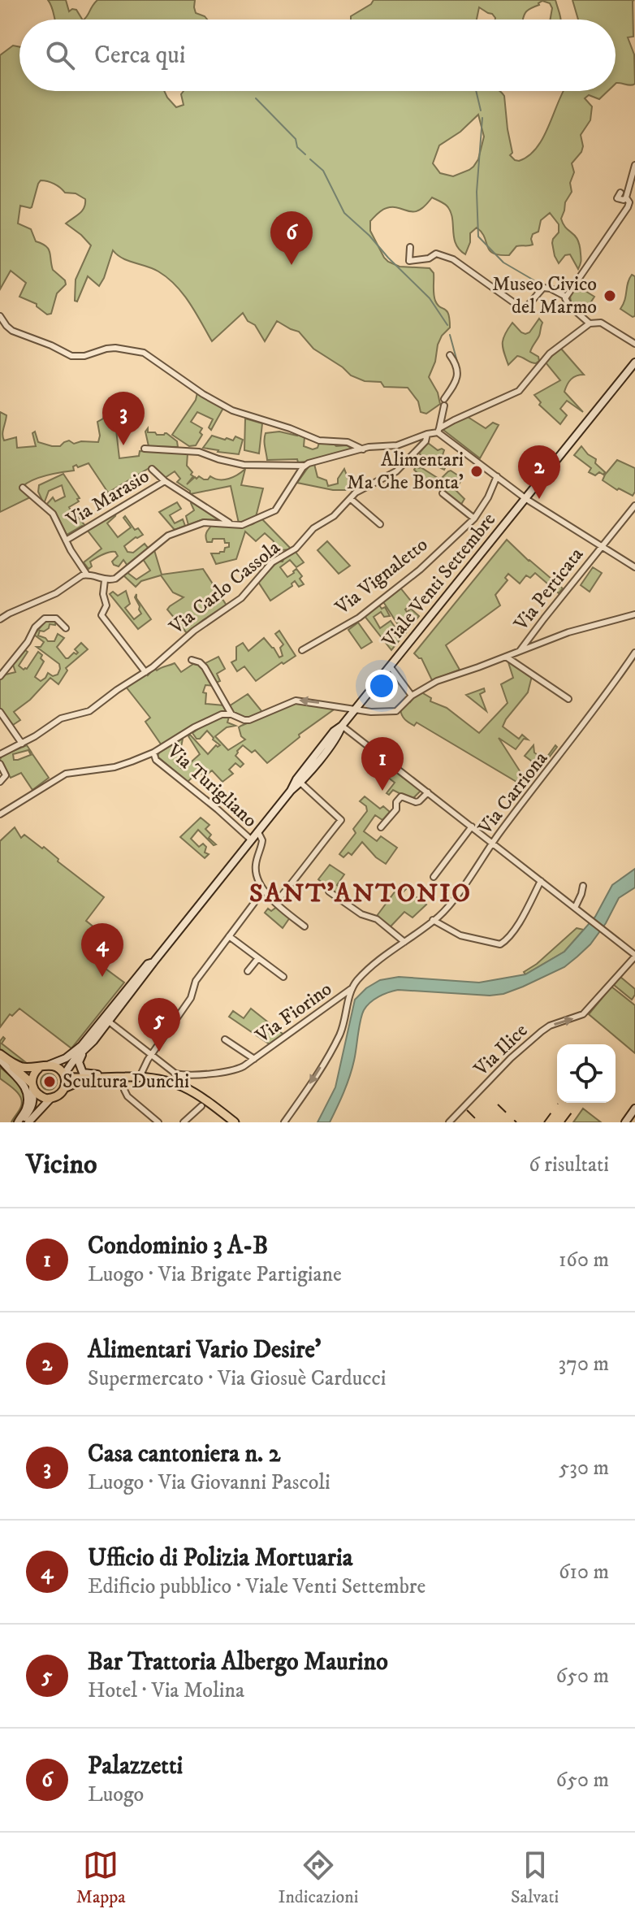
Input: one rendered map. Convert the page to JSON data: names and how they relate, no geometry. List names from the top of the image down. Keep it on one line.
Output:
{"streets":{"main road":["Viale Venti Settembre"],"street":["Via Marasio","Via Vignaletto","Via Carlo Cassola","Via Perticata","Via Turigliano","Via Carriona","Via Fiorino","Via Ilice"]},"crossings":[["Viale Venti Settembre","Via Turigliano"],["Viale Venti Settembre","Via Fiorino"],["Via Perticata","Via Turigliano"],["Via Carriona","Via Fiorino"]],"one_way":["Via Ilice"],"districts":["SANT'ANTONIO"],"places":["Museo Civico del Marmo","Alimentari Ma Che Bonta'","Scultura Dunchi"],"page":{"search":"Cerca qui","pins":["6","3","2","1","4","5"],"heading":["Vicino","6 risultati"],"list":[{"mark":"1","name":"Condominio 3 A-B","note":"Luogo · Via Brigate Partigiane","value":"160 m"},{"mark":"2","name":"Alimentari Vario Desire'","note":"Supermercato · Via Giosuè Carducci","value":"370 m"},{"mark":"3","name":"Casa cantoniera n. 2","note":"Luogo · Via Giovanni Pascoli","value":"530 m"},{"mark":"4","name":"Ufficio di Polizia Mortuaria","note":"Edificio pubblico · Viale Venti Settembre","value":"610 m"},{"mark":"5","name":"Bar Trattoria Albergo Maurino","note":"Hotel · Via Molina","value":"650 m"},{"mark":"6","name":"Palazzetti","note":"Luogo","value":"650 m"}],"nav":["Mappa","Indicazioni","Salvati"]}}
